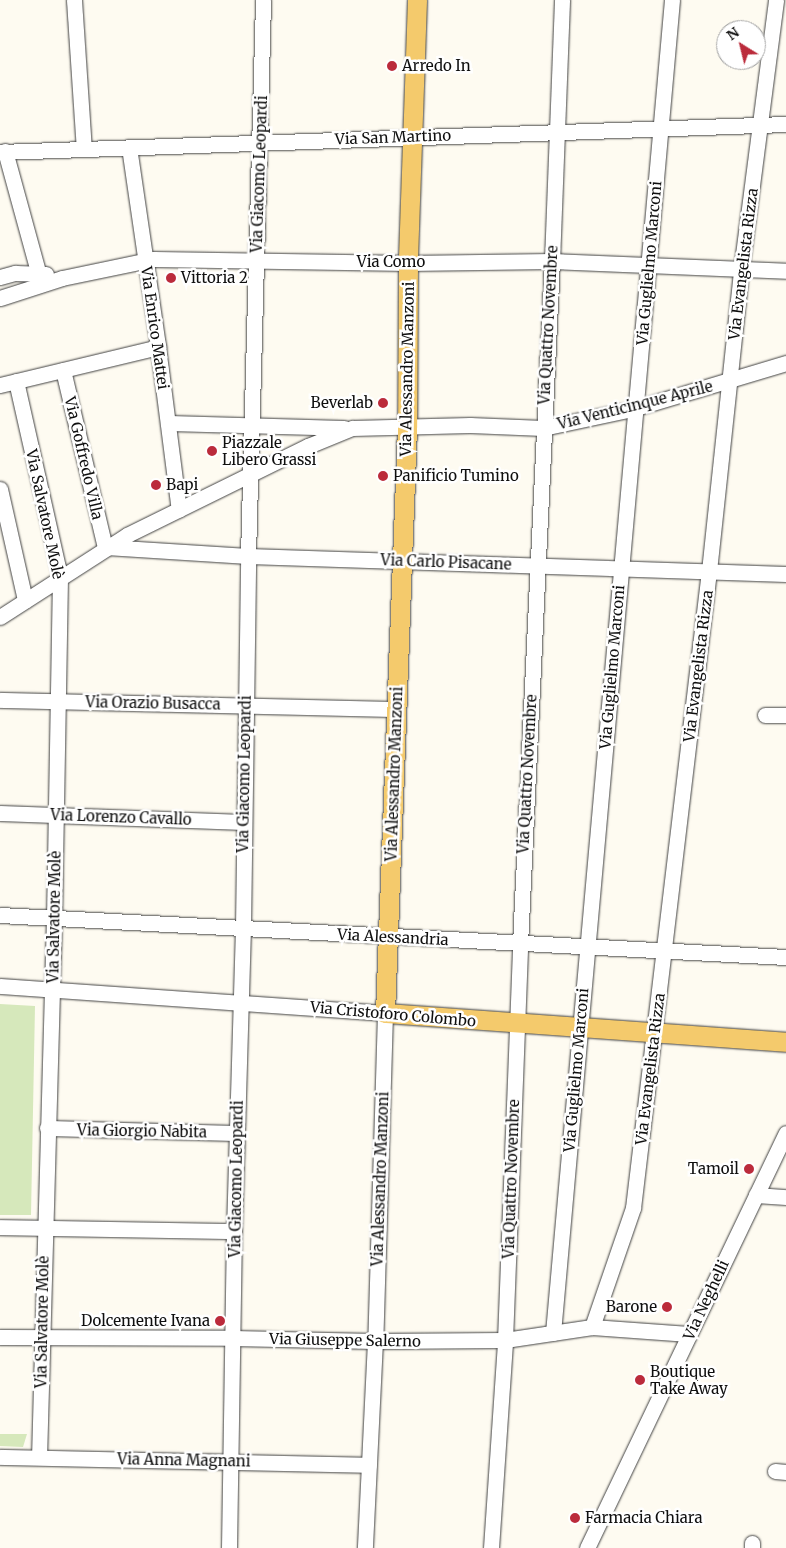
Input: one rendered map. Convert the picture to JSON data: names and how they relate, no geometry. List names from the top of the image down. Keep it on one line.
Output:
{"streets":{"main road":["Via Alessandro Manzoni","Via Cristoforo Colombo"],"street":["Via San Martino","Via Giacomo Leopardi","Via Como","Via Guglielmo Marconi","Via Evangelista Rizza","Via Quattro Novembre","Via Enrico Mattei","Via Venticinque Aprile","Via Goffredo Villa","Via Salvatore Molè","Via Carlo Pisacane","Via Orazio Busacca","Via Lorenzo Cavallo","Via Alessandria","Via Giorgio Nabita","Via Neghelli","Via Giuseppe Salerno","Via Anna Magnani"]},"crossings":[["Via San Martino","Via Giacomo Leopardi"],["Via San Martino","Via Guglielmo Marconi"],["Via San Martino","Via Evangelista Rizza"],["Via San Martino","Via Quattro Novembre"],["Via San Martino","Via Enrico Mattei"],["Via San Martino","Via Alessandro Manzoni"],["Via Giacomo Leopardi","Via Como"],["Via Giacomo Leopardi","Via Venticinque Aprile"],["Via Giacomo Leopardi","Via Carlo Pisacane"],["Via Giacomo Leopardi","Via Orazio Busacca"],["Via Giacomo Leopardi","Via Lorenzo Cavallo"],["Via Giacomo Leopardi","Via Alessandria"],["Via Giacomo Leopardi","Via Cristoforo Colombo"],["Via Giacomo Leopardi","Via Giorgio Nabita"],["Via Giacomo Leopardi","Via Giuseppe Salerno"],["Via Giacomo Leopardi","Via Anna Magnani"],["Via Como","Via Guglielmo Marconi"],["Via Como","Via Evangelista Rizza"],["Via Como","Via Quattro Novembre"],["Via Como","Via Enrico Mattei"],["Via Como","Via Alessandro Manzoni"],["Via Guglielmo Marconi","Via Venticinque Aprile"],["Via Guglielmo Marconi","Via Carlo Pisacane"],["Via Guglielmo Marconi","Via Alessandria"],["Via Guglielmo Marconi","Via Cristoforo Colombo"],["Via Guglielmo Marconi","Via Giuseppe Salerno"],["Via Evangelista Rizza","Via Venticinque Aprile"],["Via Evangelista Rizza","Via Carlo Pisacane"],["Via Evangelista Rizza","Via Alessandria"],["Via Evangelista Rizza","Via Cristoforo Colombo"],["Via Evangelista Rizza","Via Giuseppe Salerno"],["Via Quattro Novembre","Via Venticinque Aprile"],["Via Quattro Novembre","Via Carlo Pisacane"],["Via Quattro Novembre","Via Alessandria"],["Via Quattro Novembre","Via Cristoforo Colombo"],["Via Quattro Novembre","Via Giuseppe Salerno"],["Via Enrico Mattei","Via Venticinque Aprile"],["Via Alessandro Manzoni","Via Venticinque Aprile"],["Via Alessandro Manzoni","Via Carlo Pisacane"],["Via Alessandro Manzoni","Via Orazio Busacca"],["Via Alessandro Manzoni","Via Alessandria"],["Via Alessandro Manzoni","Via Cristoforo Colombo"],["Via Alessandro Manzoni","Via Giuseppe Salerno"],["Via Alessandro Manzoni","Via Anna Magnani"],["Via Venticinque Aprile","Via Goffredo Villa"],["Via Venticinque Aprile","Via Salvatore Molè"],["Via Venticinque Aprile","Via Carlo Pisacane"],["Via Goffredo Villa","Via Carlo Pisacane"],["Via Salvatore Molè","Via Orazio Busacca"],["Via Salvatore Molè","Via Lorenzo Cavallo"],["Via Salvatore Molè","Via Alessandria"],["Via Salvatore Molè","Via Cristoforo Colombo"],["Via Salvatore Molè","Via Giorgio Nabita"],["Via Salvatore Molè","Via Giuseppe Salerno"],["Via Salvatore Molè","Via Anna Magnani"],["Via Neghelli","Via Giuseppe Salerno"]],"places":["Arredo In","Vittoria 2","Beverlab","Piazzale Libero Grassi","Panificio Tumino","Bapi","Tamoil","Barone","Dolcemente Ivana","Boutique Take Away","Farmacia Chiara"],"north":"top left"}
